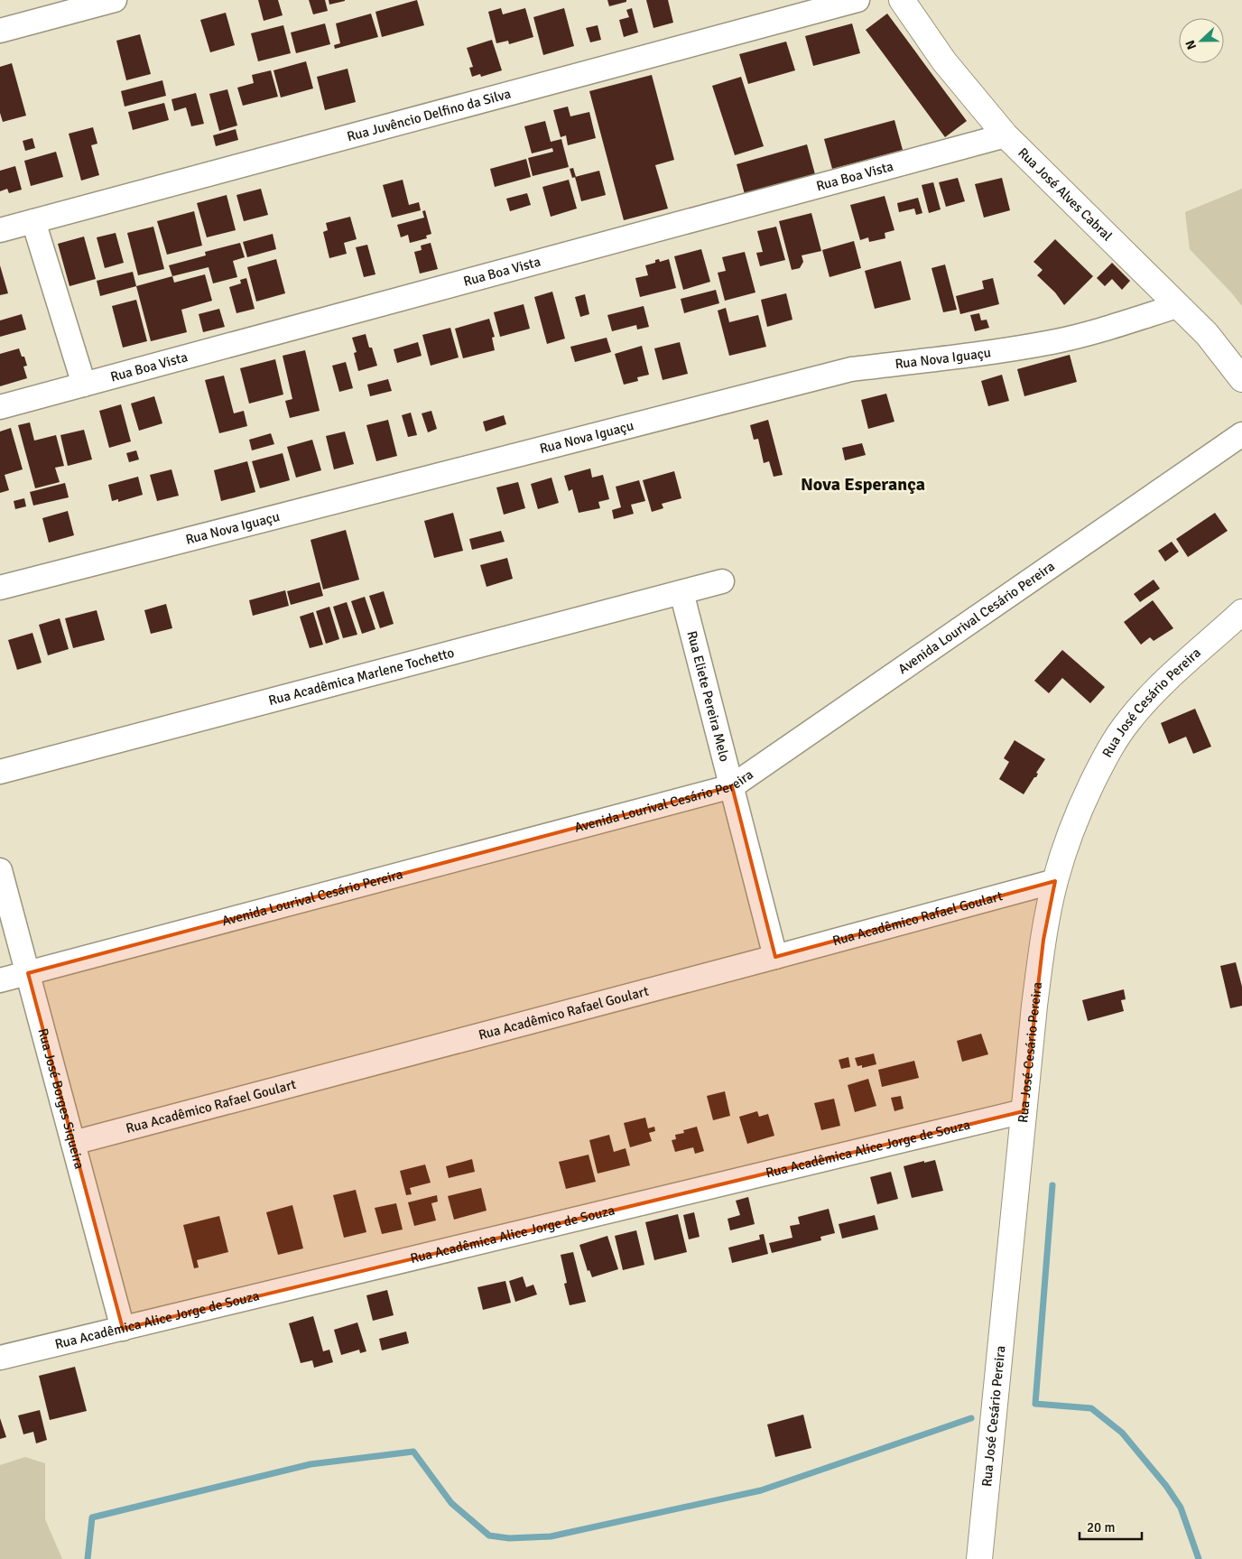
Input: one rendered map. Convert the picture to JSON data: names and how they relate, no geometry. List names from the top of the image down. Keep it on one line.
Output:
{"streets":{"street":["Rua Juvêncio Delfino da Silva","Rua Boa Vista","Rua José Alves Cabral","Rua Nova Iguaçu","Avenida Lourival Cesário Pereira","Rua Acadêmica Marlene Tochetto","Rua Eliete Pereira Melo","Rua José Cesário Pereira","Rua Acadêmico Rafael Goulart","Rua José Borges Siqueira","Rua Acadêmica Alice Jorge de Souza"]},"crossings":[["Rua Boa Vista","Rua José Alves Cabral"],["Rua José Alves Cabral","Rua Nova Iguaçu"],["Avenida Lourival Cesário Pereira","Rua Eliete Pereira Melo"],["Avenida Lourival Cesário Pereira","Rua José Borges Siqueira"],["Rua Acadêmica Marlene Tochetto","Rua Eliete Pereira Melo"],["Rua Eliete Pereira Melo","Rua Acadêmico Rafael Goulart"],["Rua José Cesário Pereira","Rua Acadêmico Rafael Goulart"],["Rua José Cesário Pereira","Rua Acadêmica Alice Jorge de Souza"],["Rua Acadêmico Rafael Goulart","Rua José Borges Siqueira"],["Rua José Borges Siqueira","Rua Acadêmica Alice Jorge de Souza"]],"districts":["Nova Esperança"],"scale_bar":"20 m","north":"left"}
